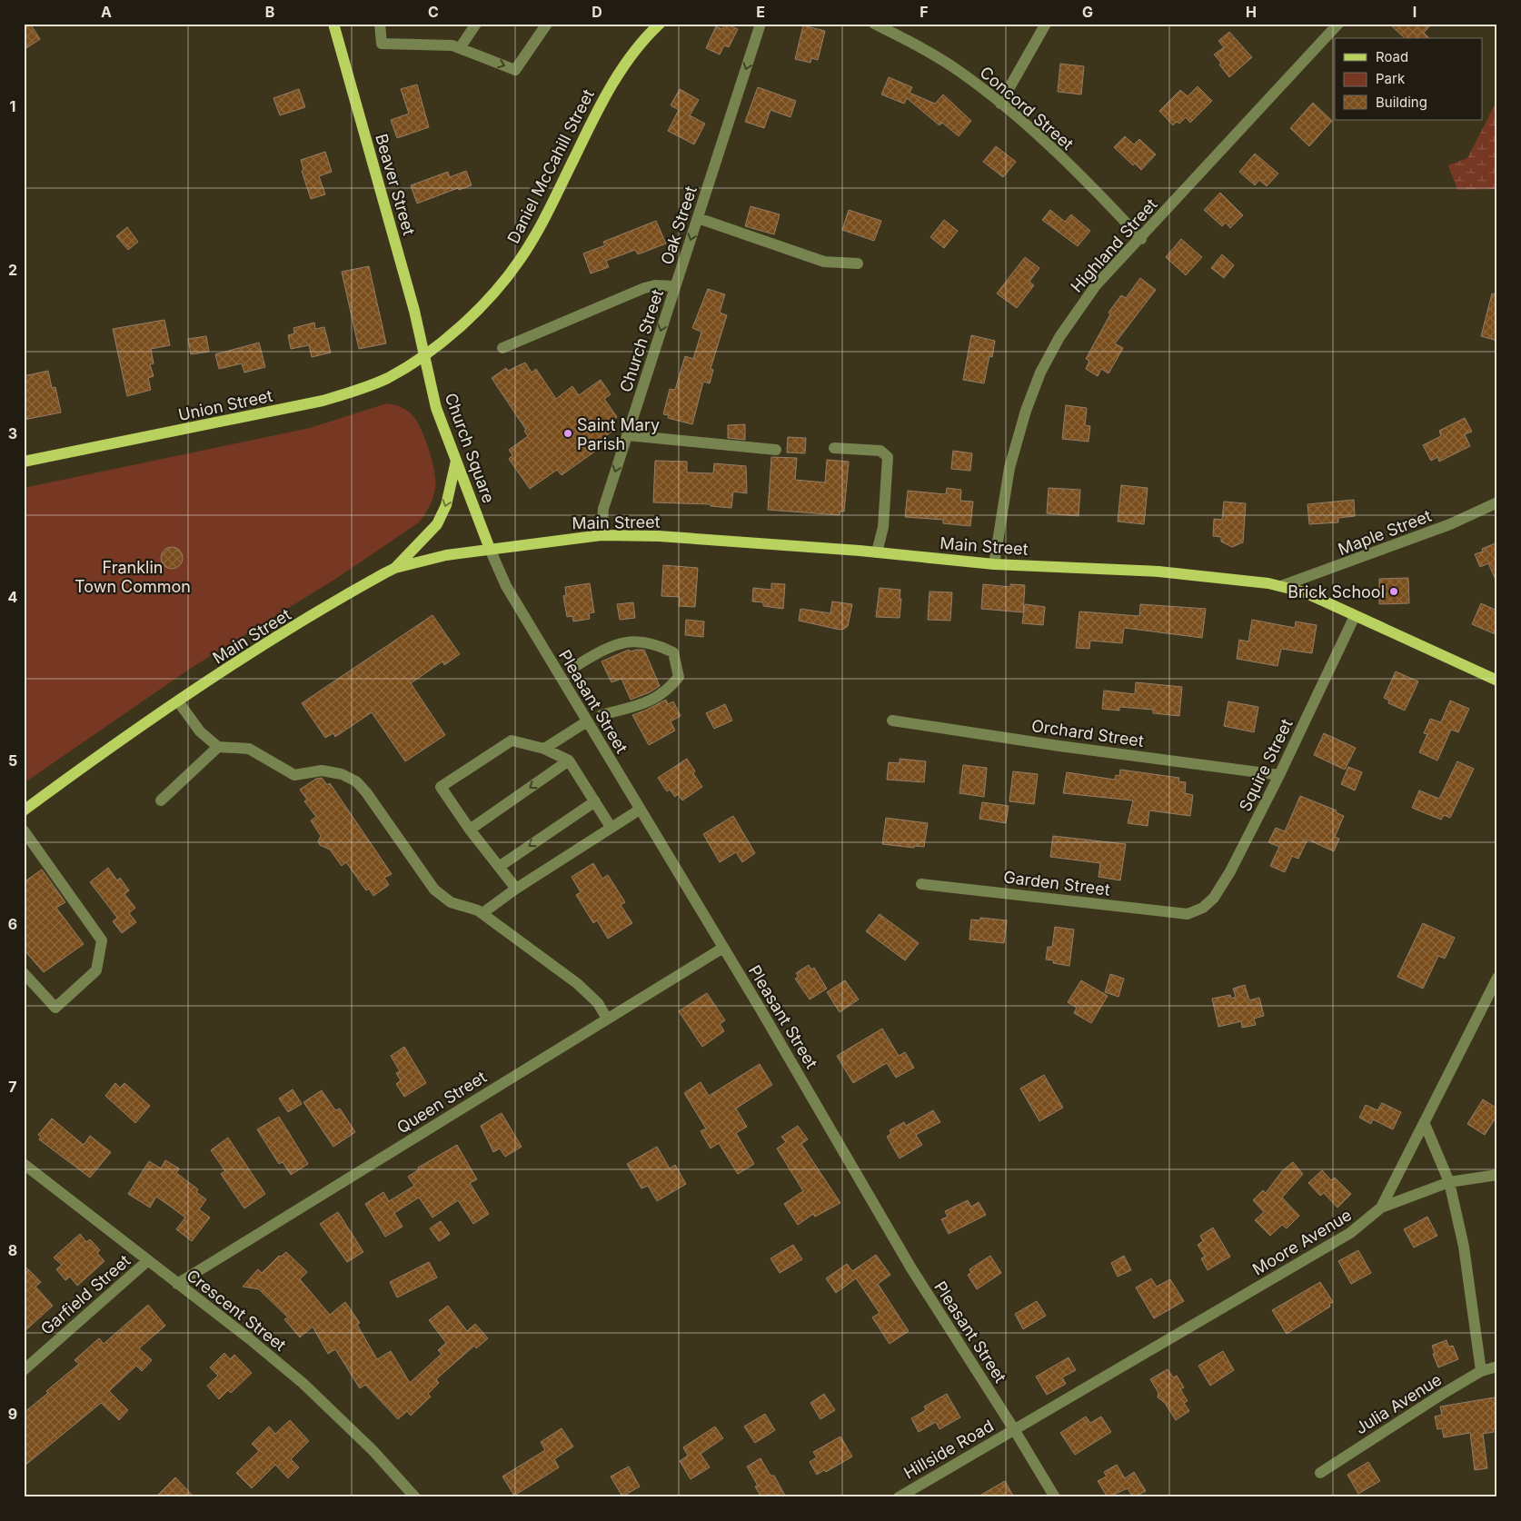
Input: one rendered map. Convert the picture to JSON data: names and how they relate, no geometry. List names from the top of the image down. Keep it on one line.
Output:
{"streets":{"main road":["Daniel McCahill Street","Beaver Street","Union Street","Church Square","Main Street"],"street":["Concord Street","Oak Street","Highland Street","Church Street","Maple Street","Pleasant Street","Orchard Street","Squire Street","Garden Street","Queen Street","Moore Avenue","Garfield Street","Crescent Street","Julia Avenue","Hillside Road"]},"crossings":[["Concord Street","Highland Street"],["Daniel McCahill Street","Beaver Street"],["Daniel McCahill Street","Union Street"],["Daniel McCahill Street","Church Square"],["Beaver Street","Union Street"],["Beaver Street","Church Square"],["Oak Street","Church Street"],["Highland Street","Main Street"],["Church Street","Main Street"],["Union Street","Church Square"],["Church Square","Main Street"],["Church Square","Pleasant Street"],["Main Street","Maple Street"],["Main Street","Pleasant Street"],["Main Street","Squire Street"],["Pleasant Street","Queen Street"],["Pleasant Street","Moore Avenue"],["Pleasant Street","Hillside Road"],["Orchard Street","Squire Street"],["Squire Street","Garden Street"],["Queen Street","Crescent Street"],["Moore Avenue","Hillside Road"],["Garfield Street","Crescent Street"]],"one_way":["Oak Street","Church Street"],"parks":["Franklin Town Common"],"places":["Saint Mary Parish","Brick School"],"legend":["Road","Park","Building"],"grid":{"columns":["A","B","C","D","E","F","G","H","I"],"rows":["1","2","3","4","5","6","7","8","9"]}}
